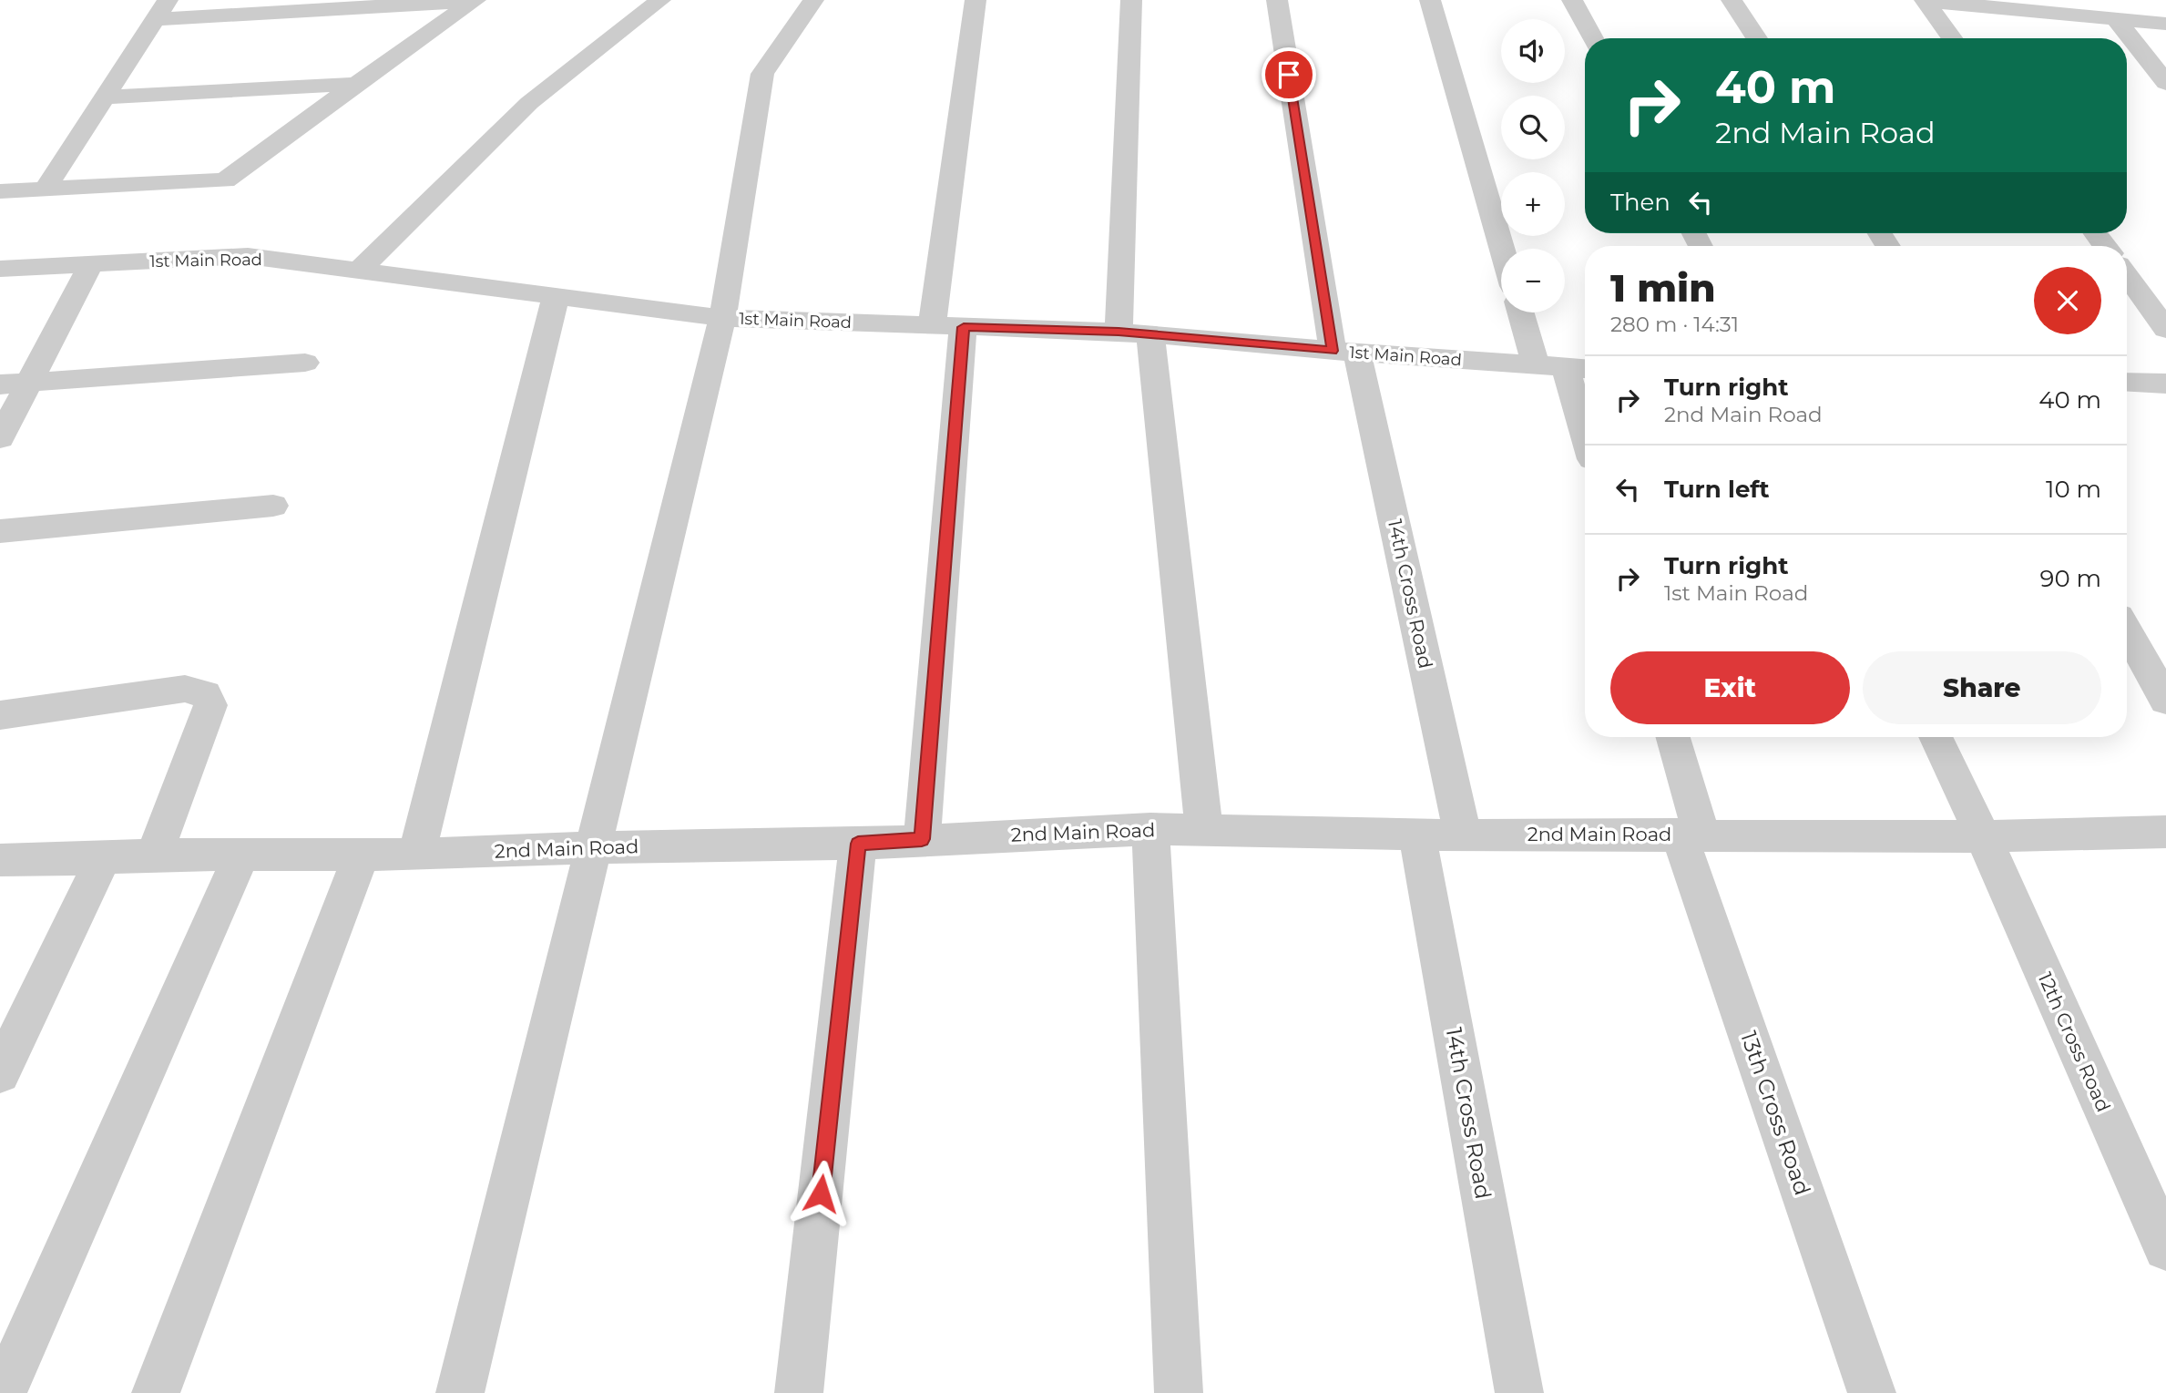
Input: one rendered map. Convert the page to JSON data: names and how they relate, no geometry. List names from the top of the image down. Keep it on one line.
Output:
{"streets":{"street":["1st Main Road","14th Cross Road","2nd Main Road","12th Cross Road","13th Cross Road"]},"crossings":[["1st Main Road","14th Cross Road"],["14th Cross Road","2nd Main Road"],["2nd Main Road","12th Cross Road"],["2nd Main Road","13th Cross Road"]],"page":{"map_buttons":["+","−"],"turn":["40 m","2nd Main Road"],"then":"Then","heading":["1 min","280 m · 14:31"],"list":[{"name":"Turn right","note":"2nd Main Road","value":"40 m"},{"name":"Turn left","value":"10 m"},{"name":"Turn right","note":"1st Main Road","value":"90 m"}],"buttons":["Exit","Share"]}}
